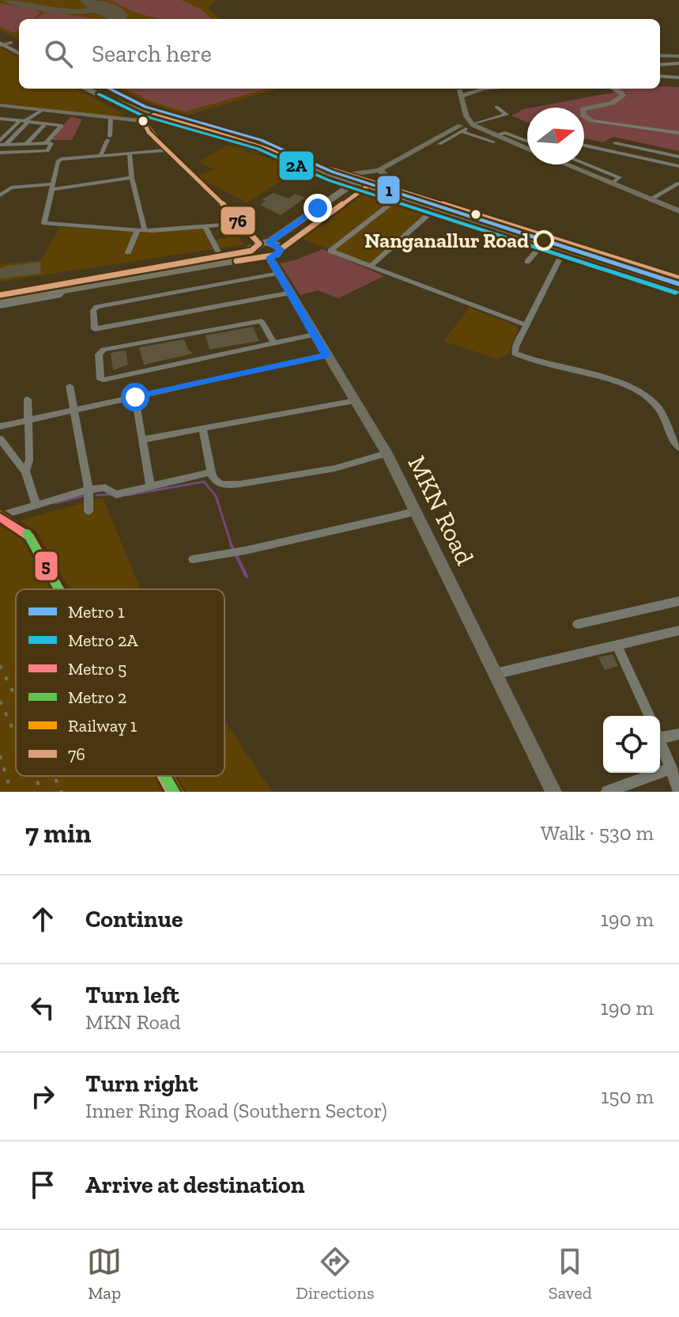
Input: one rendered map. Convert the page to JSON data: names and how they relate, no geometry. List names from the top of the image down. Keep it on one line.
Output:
{"streets":{"street":["MKN Road"]},"places":["Nanganallur Road"],"lines":["metro line 1","metro line 2A","transit line 76","rail line 1","metro line 5","metro line 2"],"legend":["Metro 1","Metro 2A","Metro 5","Metro 2","Railway 1","76"],"north":"right","page":{"search":"Search here","heading":["7 min","Walk · 530 m"],"list":[["Continue","190 m"],["Turn left","MKN Road","190 m"],["Turn right","Inner Ring Road (Southern Sector)","150 m"],"Arrive at destination"],"nav":["Map","Directions","Saved"]}}
